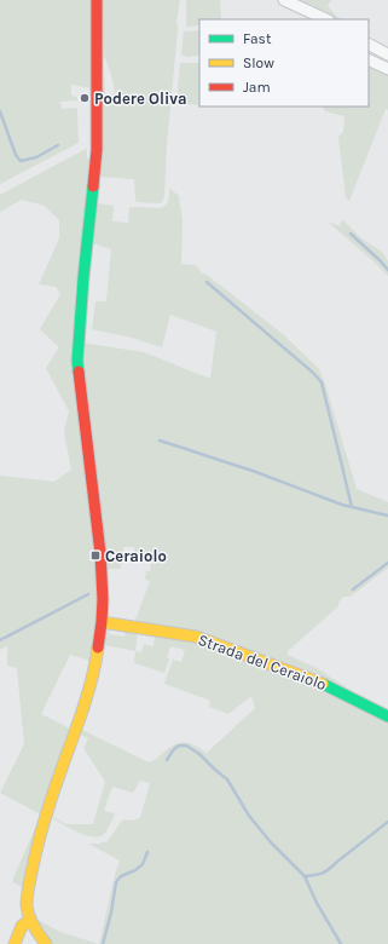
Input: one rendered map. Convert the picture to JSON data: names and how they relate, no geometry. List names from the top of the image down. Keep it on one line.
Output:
{"streets":{"main road":["Strada del Ceraiolo"]},"places":{"other":["Podere Oliva"],"transit":["Ceraiolo"]},"legend":["Fast","Slow","Jam"]}
